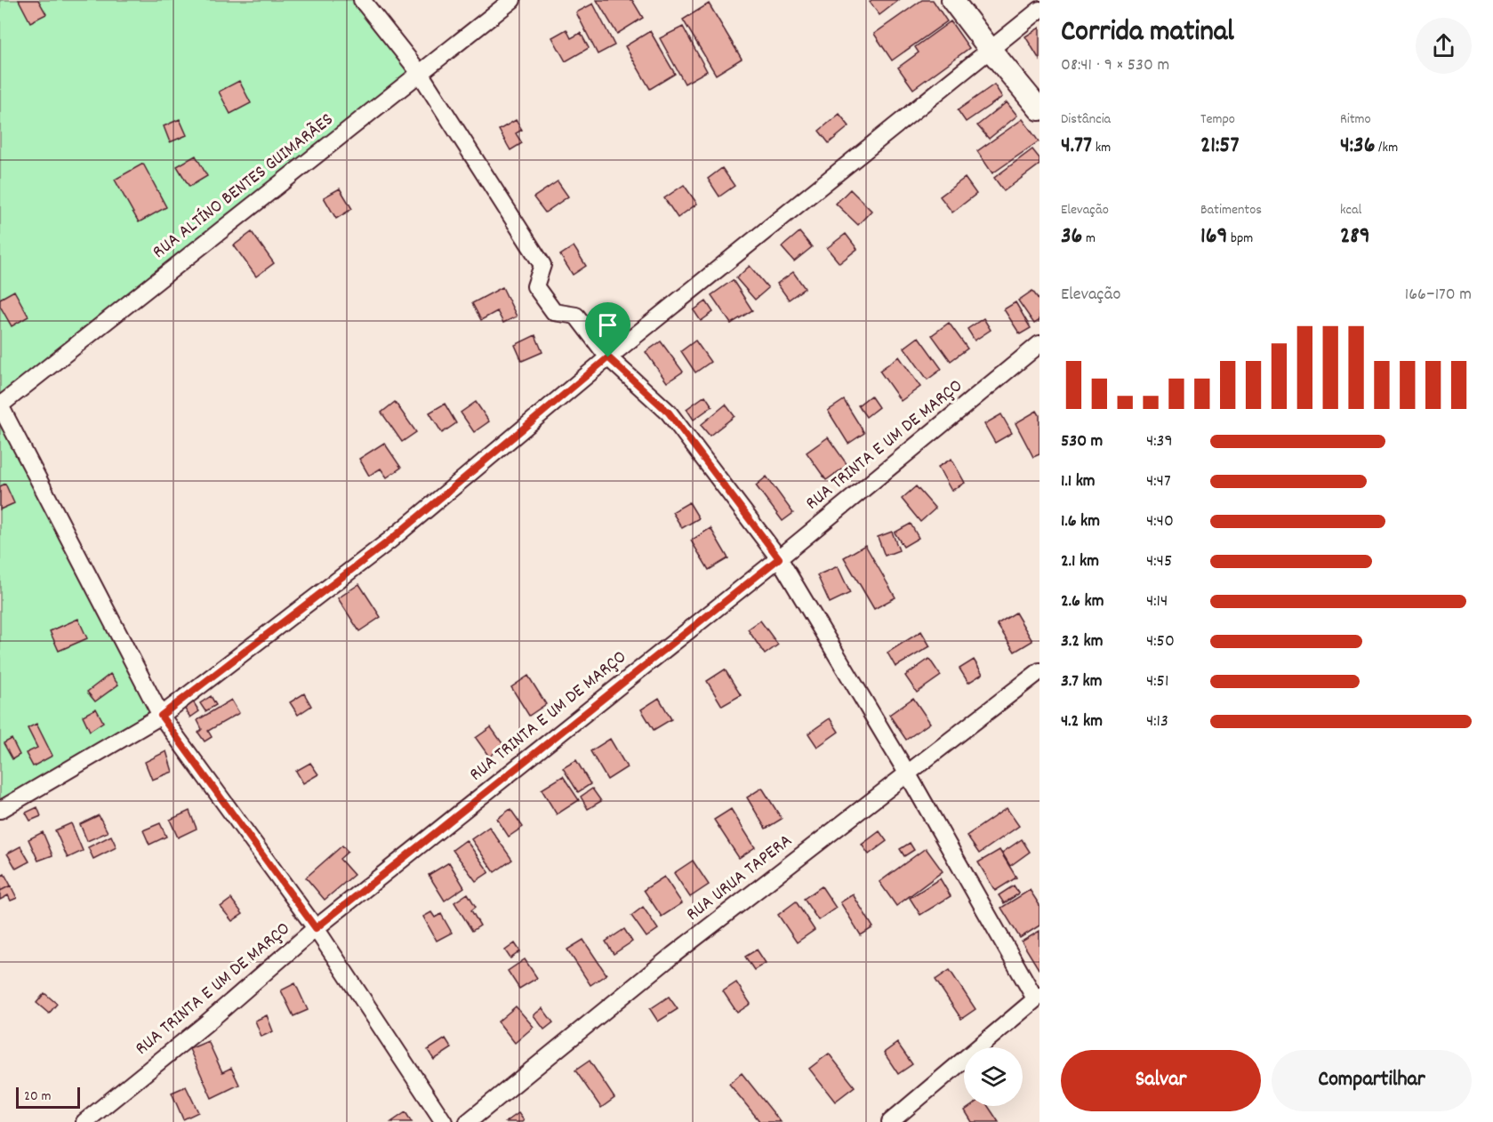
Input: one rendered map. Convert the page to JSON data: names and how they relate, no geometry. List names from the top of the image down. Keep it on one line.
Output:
{"streets":{"street":["RUA ALTÍNO BENTES GUIMARÃES","RUA TRINTA E UM DE MARÇO","RUA URUA TAPERA"]},"scale_bar":"20 m","page":{"heading":["Corrida matinal","08:41 · 9 × 530 m"],"stats":[["Distância","4.77 km"],["Tempo","21:57"],["Ritmo","4:36 /km"],["Elevação","36 m"],["Batimentos","169 bpm"],["kcal","289"]],"chart":["Elevação","166–170 m"],"list":[{"name":"530 m","note":"4:39"},{"name":"1.1 km","note":"4:47"},{"name":"1.6 km","note":"4:40"},{"name":"2.1 km","note":"4:45"},{"name":"2.6 km","note":"4:14"},{"name":"3.2 km","note":"4:50"},{"name":"3.7 km","note":"4:51"},{"name":"4.2 km","note":"4:13"}],"buttons":["Salvar","Compartilhar"],"scale":"20 m"}}
